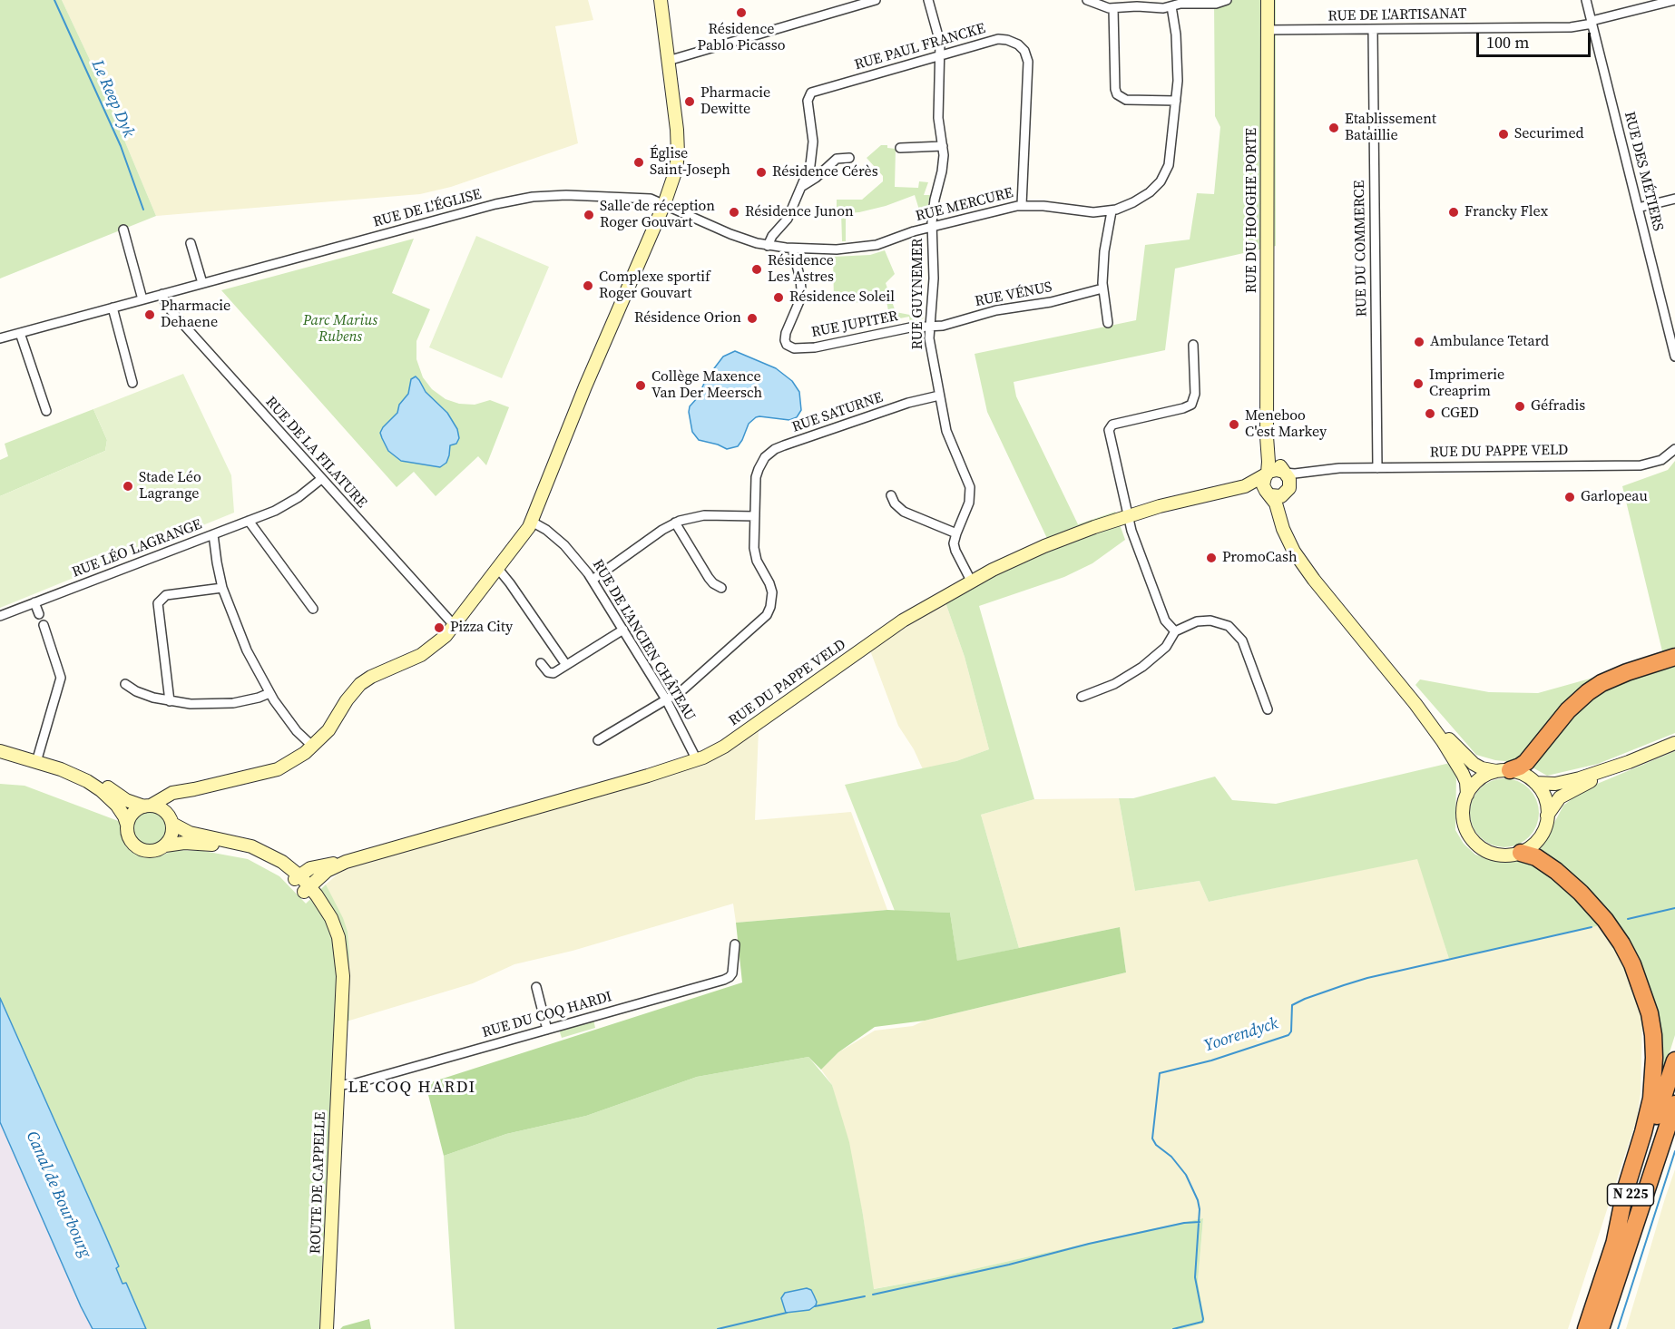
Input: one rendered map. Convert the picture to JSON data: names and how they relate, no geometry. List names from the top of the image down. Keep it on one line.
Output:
{"streets":{"highway":["N 225"],"street":["RUE DE L'ARTISANAT","RUE PAUL FRANCKE","RUE DES MÉTIERS","RUE MERCURE","RUE DE L'ÉGLISE","RUE DU HOOGHE PORTE","RUE DU COMMERCE","RUE GUYNEMER","RUE VÉNUS","RUE JUPITER","RUE SATURNE","RUE DU PAPPE VELD","RUE DE LA FILATURE","RUE LÉO LAGRANGE","RUE DE L'ANCIEN CHÂTEAU","RUE DU COQ HARDI","ROUTE DE CAPPELLE"]},"crossings":[["RUE DE L'ARTISANAT","RUE DES MÉTIERS"],["RUE DE L'ARTISANAT","RUE DU HOOGHE PORTE"],["RUE DE L'ARTISANAT","RUE DU COMMERCE"],["RUE PAUL FRANCKE","RUE MERCURE"],["RUE PAUL FRANCKE","RUE GUYNEMER"],["RUE MERCURE","RUE DE L'ÉGLISE"],["RUE MERCURE","RUE GUYNEMER"],["RUE MERCURE","RUE JUPITER"],["RUE DE L'ÉGLISE","RUE DE LA FILATURE"],["RUE DU HOOGHE PORTE","RUE DU PAPPE VELD"],["RUE DU COMMERCE","RUE DU PAPPE VELD"],["RUE GUYNEMER","RUE VÉNUS"],["RUE GUYNEMER","RUE JUPITER"],["RUE GUYNEMER","RUE SATURNE"],["RUE VÉNUS","RUE JUPITER"],["RUE DU PAPPE VELD","RUE DE L'ANCIEN CHÂTEAU"],["RUE DU PAPPE VELD","ROUTE DE CAPPELLE"],["RUE DE LA FILATURE","RUE LÉO LAGRANGE"],["RUE DU COQ HARDI","ROUTE DE CAPPELLE"]],"districts":["LE COQ HARDI"],"water":["Le Reep Dyk","Yoorendyck","Canal de Bourbourg"],"parks":["Parc Marius Rubens"],"places":["Résidence Pablo Picasso","Pharmacie Dewitte","Etablissement Bataillie","Securimed","Église Saint-Joseph","Résidence Cérès","Résidence Junon","Francky Flex","Salle de réception Roger Gouvart","Résidence Les Astres","Complexe sportif Roger Gouvart","Résidence Soleil","Pharmacie Dehaene","Résidence Orion","Ambulance Tetard","Imprimerie Creaprim","Collège Maxence Van Der Meersch","Géfradis","CGED","Meneboo C'est Markey","Stade Léo Lagrange","Garlopeau","PromoCash","Pizza City"],"scale_bar":"100 m"}
